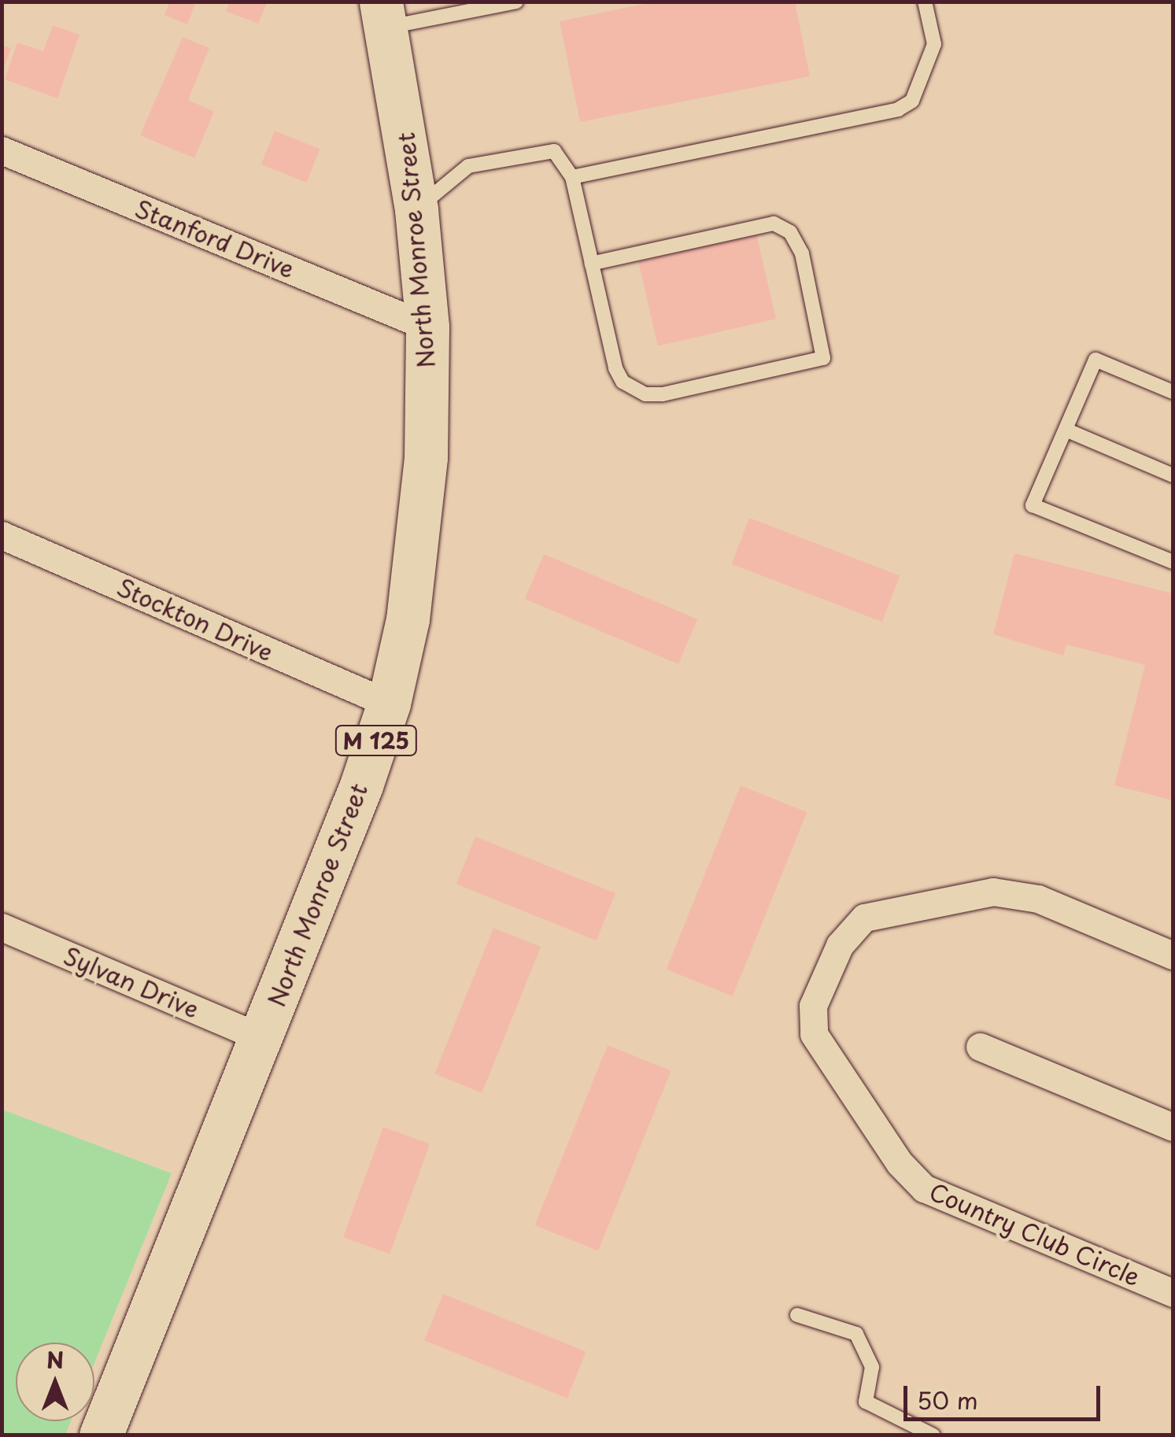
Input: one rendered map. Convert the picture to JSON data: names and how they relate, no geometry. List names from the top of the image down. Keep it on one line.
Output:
{"streets":{"main road":["North Monroe Street","M 125"],"street":["Stanford Drive","Stockton Drive","Sylvan Drive","Country Club Circle"]},"crossings":[["Stanford Drive","North Monroe Street"],["North Monroe Street","Stockton Drive"],["North Monroe Street","Sylvan Drive"]],"scale_bar":"50 m","north":"top"}
